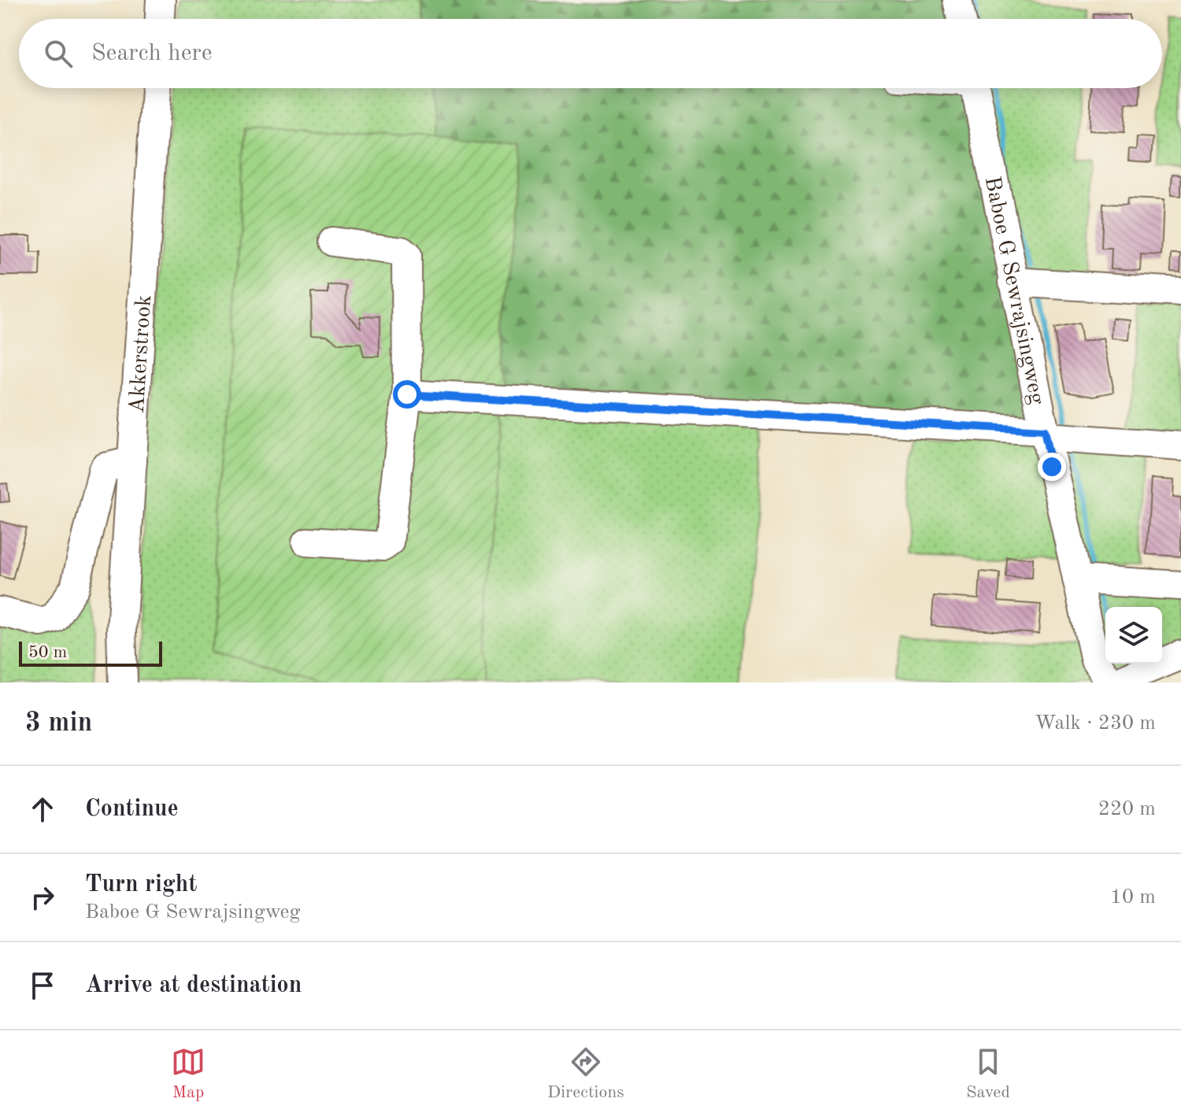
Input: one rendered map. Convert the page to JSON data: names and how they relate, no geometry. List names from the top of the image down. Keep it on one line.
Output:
{"streets":{"street":["Baboe G Sewrajsingweg","Akkerstrook"]},"scale_bar":"50 m","page":{"search":"Search here","scale":"50 m","heading":["3 min","Walk · 230 m"],"list":[["Continue","220 m"],["Turn right","Baboe G Sewrajsingweg","10 m"],"Arrive at destination"],"nav":["Map","Directions","Saved"]}}
